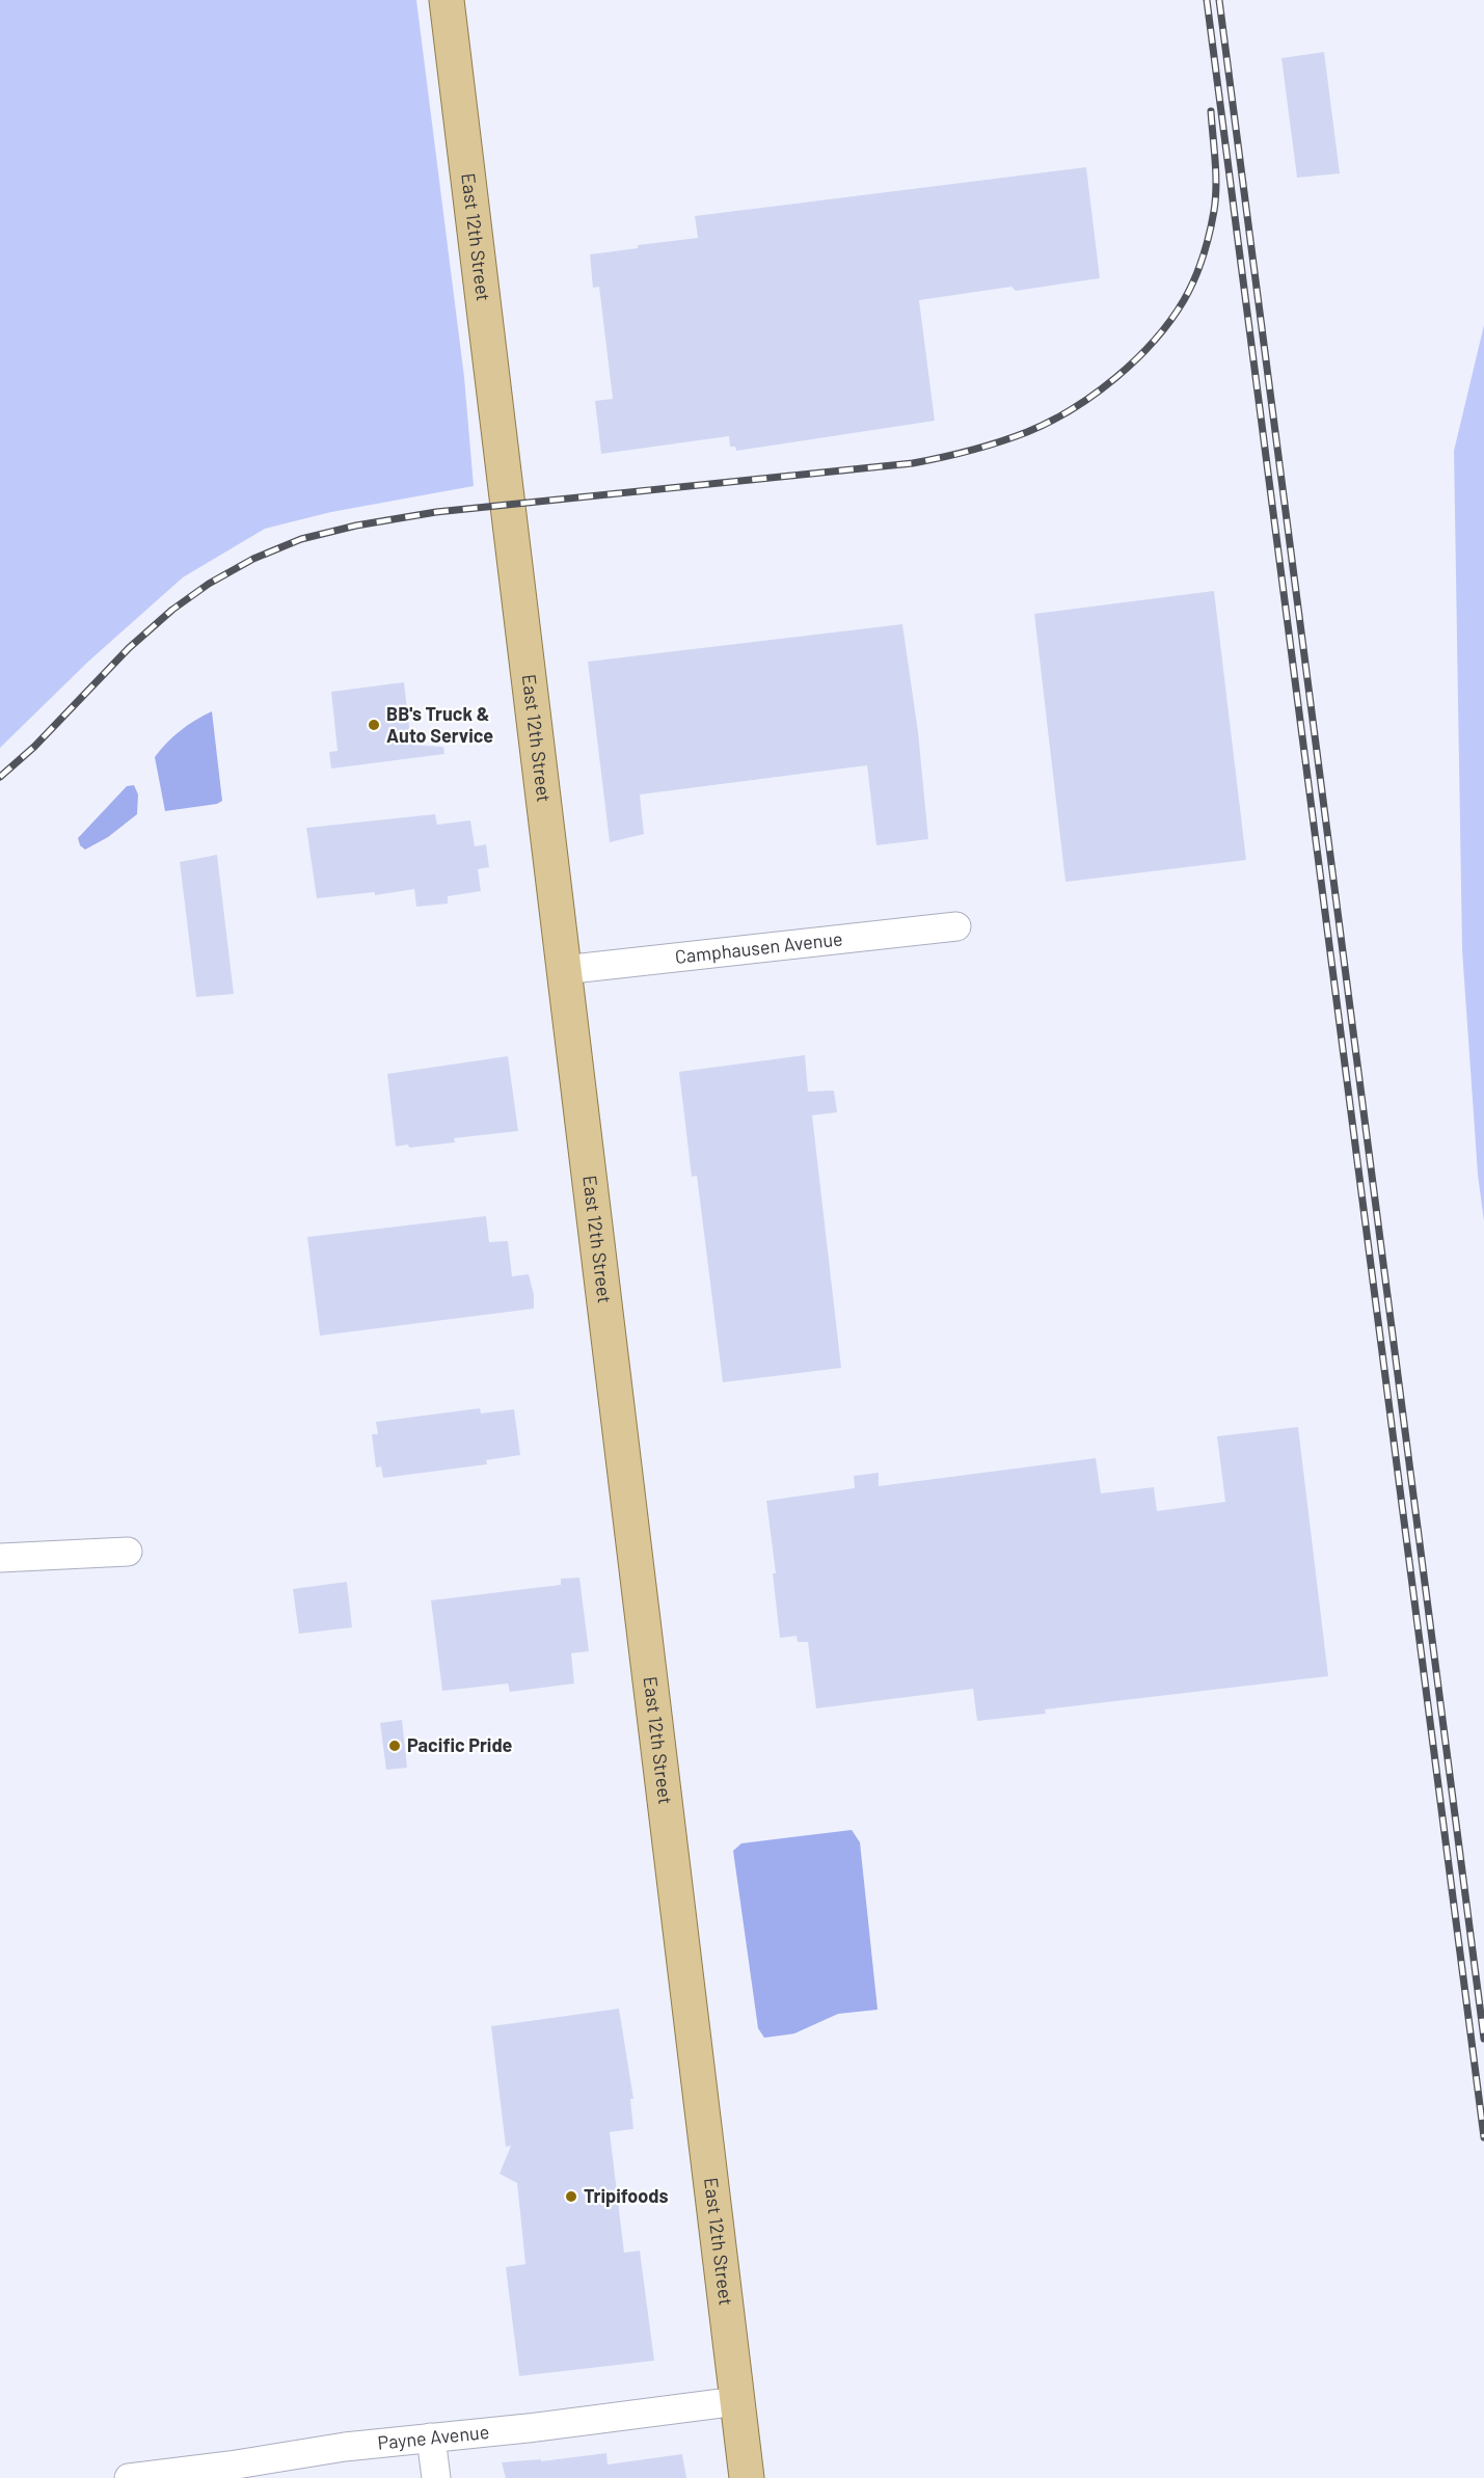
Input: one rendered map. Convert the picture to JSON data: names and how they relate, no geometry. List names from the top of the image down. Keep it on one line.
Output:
{"streets":{"main road":["East 12th Street"],"street":["Camphausen Avenue","Payne Avenue"]},"crossings":[["East 12th Street","Camphausen Avenue"],["East 12th Street","Payne Avenue"]],"places":["BB's Truck & Auto Service","Pacific Pride","Tripifoods"]}
